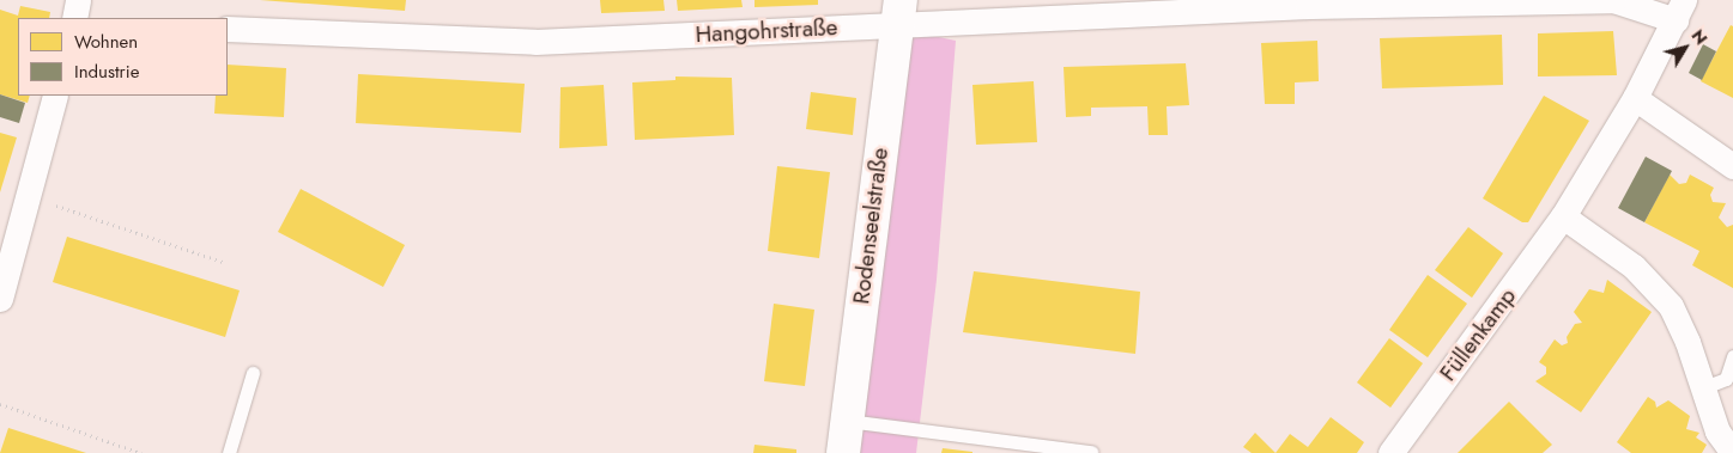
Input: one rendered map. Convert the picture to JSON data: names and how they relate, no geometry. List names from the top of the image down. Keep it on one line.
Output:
{"streets":{"main road":["Rodenseelstraße"],"street":["Hangohrstraße","Füllenkamp"]},"crossings":[["Hangohrstraße","Rodenseelstraße"],["Hangohrstraße","Füllenkamp"]],"legend":["Wohnen","Industrie"],"north":"top right"}
